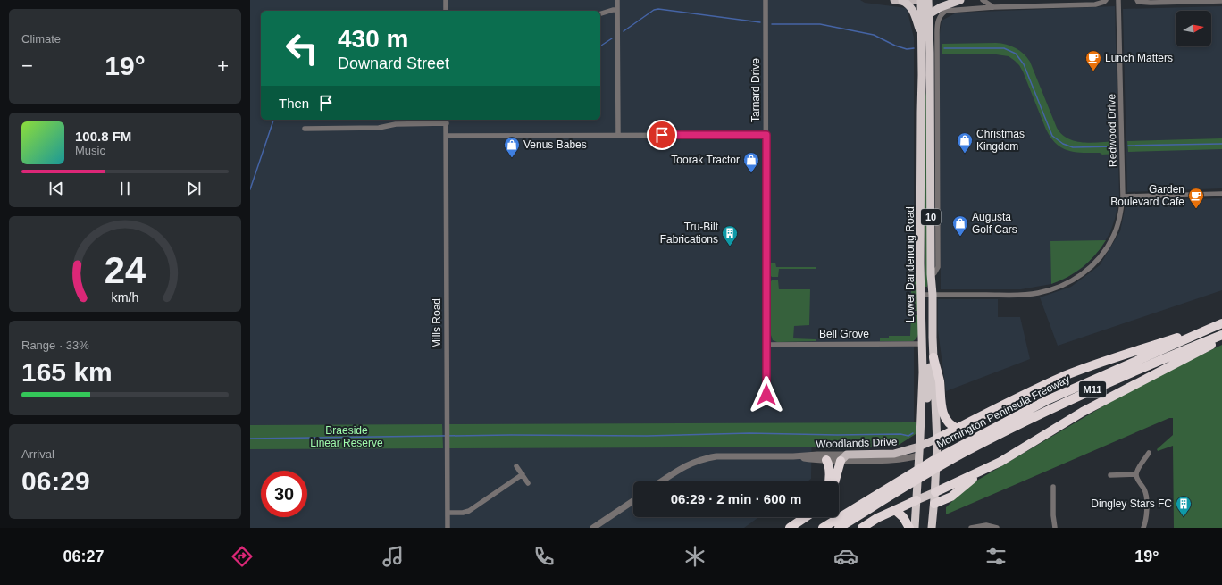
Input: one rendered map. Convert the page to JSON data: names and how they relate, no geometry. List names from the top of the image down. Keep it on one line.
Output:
{"streets":{"highway":["10","Lower Dandenong Road","M11","Mornington Peninsula Freeway"],"main road":["Woodlands Drive"],"street":["Tarnard Drive","Redwood Drive","Mills Road","Bell Grove"]},"crossings":[["Tarnard Drive","Bell Grove"],["Redwood Drive","Lower Dandenong Road"],["Lower Dandenong Road","Bell Grove"],["Lower Dandenong Road","Woodlands Drive"]],"parks":["Braeside Linear Reserve"],"places":{"cafe":["Lunch Matters","Garden Boulevard Cafe"],"shop":["Christmas Kingdom","Venus Babes","Toorak Tractor","Augusta Golf Cars"],"building":["Tru-Bilt Fabrications","Dingley Stars FC"]},"north":"right","page":{"tile":["Climate",["Range · 33%","165 km"],["Arrival","06:29"]],"turn":["430 m","Downard Street"],"heat":["−","19°","+"],"then":"Then","song":["100.8 FM","Music"],"limit":"30","trip":"06:29 · 2 min · 600 m","tabs":["06:27","19°"],"gauge":["24","km/h"]}}
